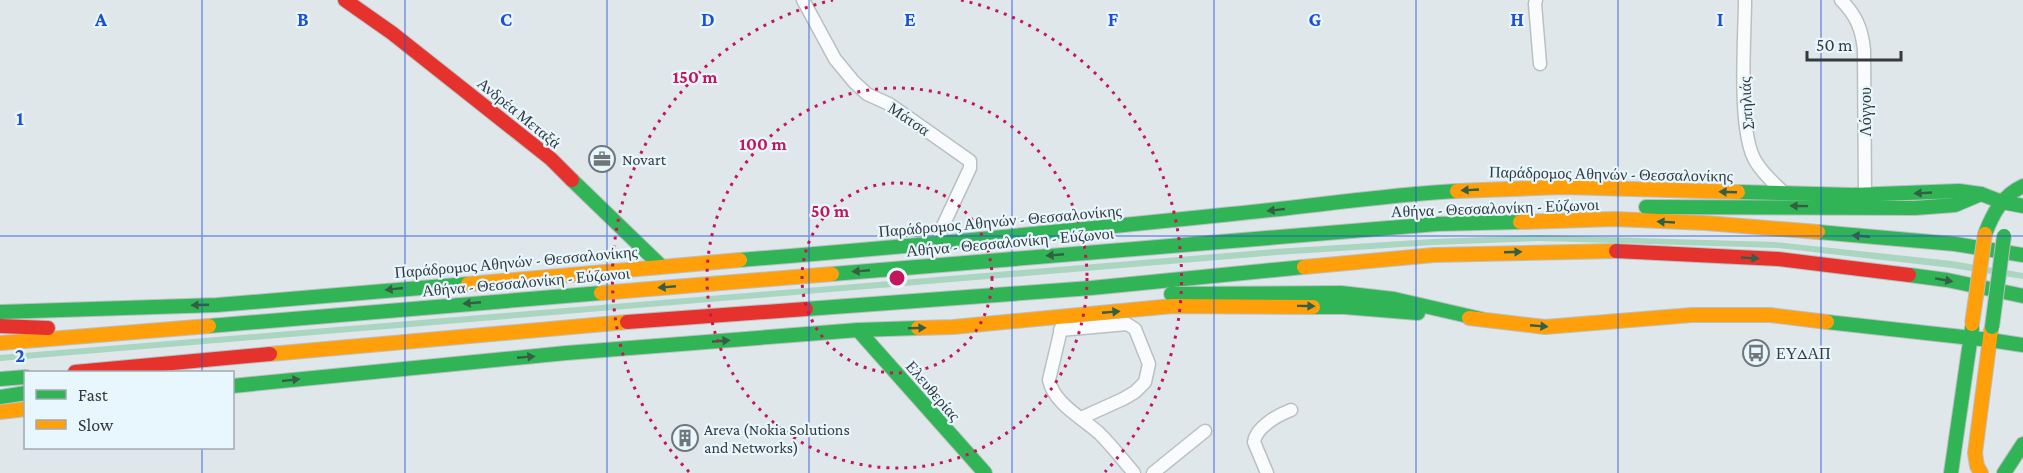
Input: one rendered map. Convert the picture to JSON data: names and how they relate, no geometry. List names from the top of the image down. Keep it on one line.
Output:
{"streets":{"main road":["Ανδρέα Μεταξά","Παράδρομος Αθηνών - Θεσσαλονίκης","Αθήνα - Θεσσαλονίκη - Εύζωνοι","Ελευθερίας"],"street":["Σπηλιάς","Λόγγου","Μάτσα"]},"crossings":[["Σπηλιάς","Παράδρομος Αθηνών - Θεσσαλονίκης"],["Λόγγου","Παράδρομος Αθηνών - Θεσσαλονίκης"],["Ανδρέα Μεταξά","Παράδρομος Αθηνών - Θεσσαλονίκης"],["Μάτσα","Παράδρομος Αθηνών - Θεσσαλονίκης"]],"places":{"office":["Novart"],"bus stop":["ΕΥΔΑΠ"],"building":["Areva (Nokia Solutions and Networks)"]},"legend":["Fast","Slow"],"scale_bar":"50 m","grid":{"columns":["A","B","C","D","E","F","G","H","I"],"rows":["1","2"]},"rings":["150 m","100 m","50 m"]}
